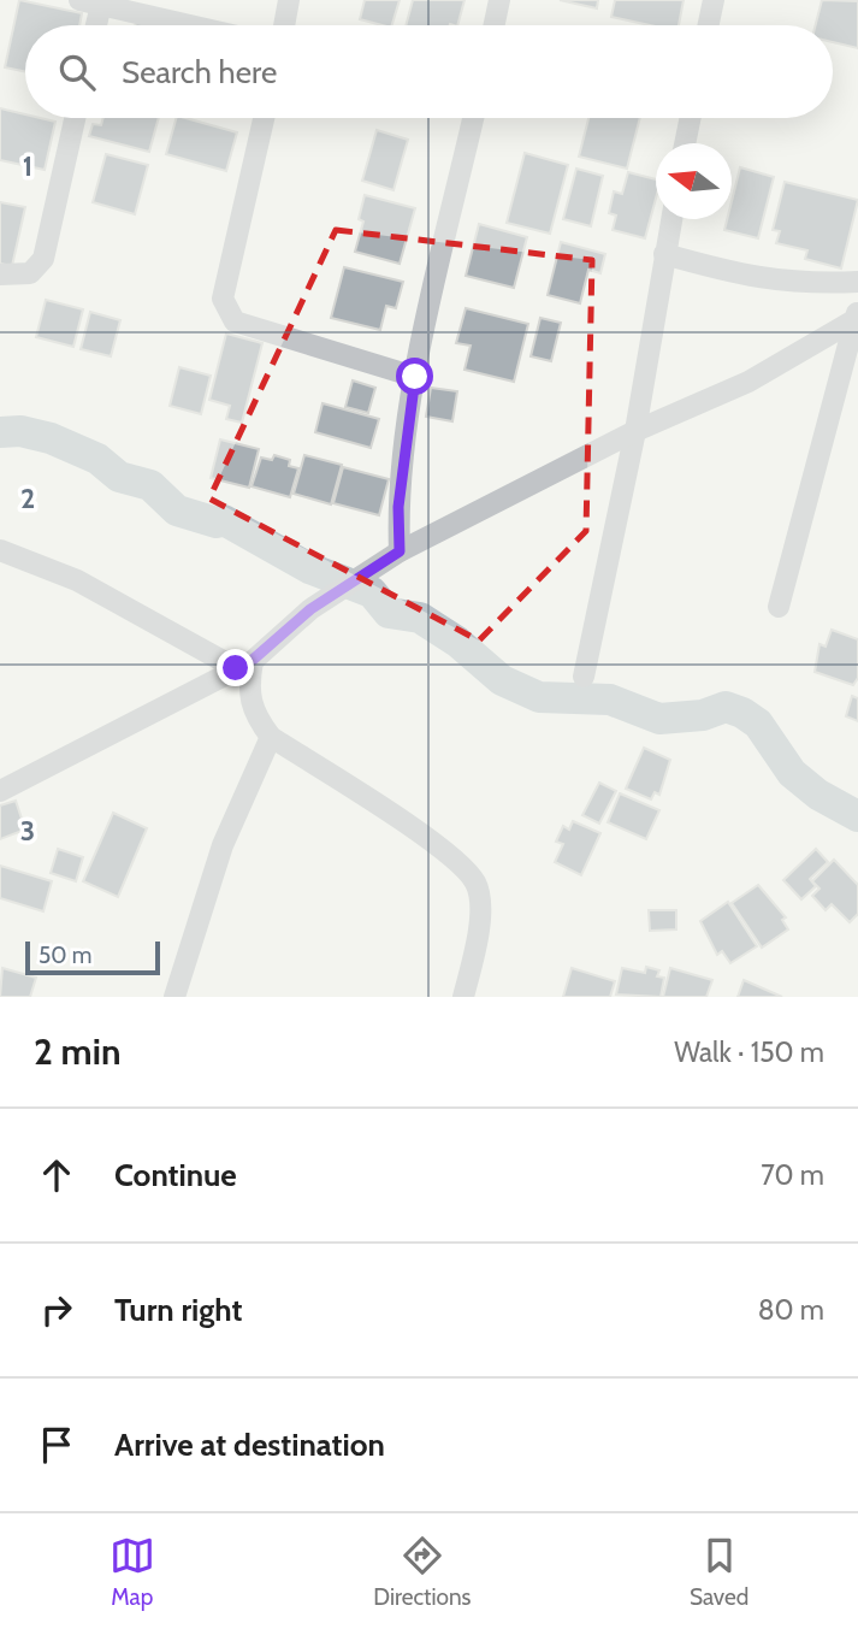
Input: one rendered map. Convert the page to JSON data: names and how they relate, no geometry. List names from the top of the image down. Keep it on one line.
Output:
{"scale_bar":"50 m","north":"left","page":{"search":"Search here","scale":"50 m","heading":["2 min","Walk · 150 m"],"list":[["Continue","70 m"],["Turn right","80 m"],"Arrive at destination"],"nav":["Map","Directions","Saved"]},"grid":{"rows":["1","2","3"]}}
